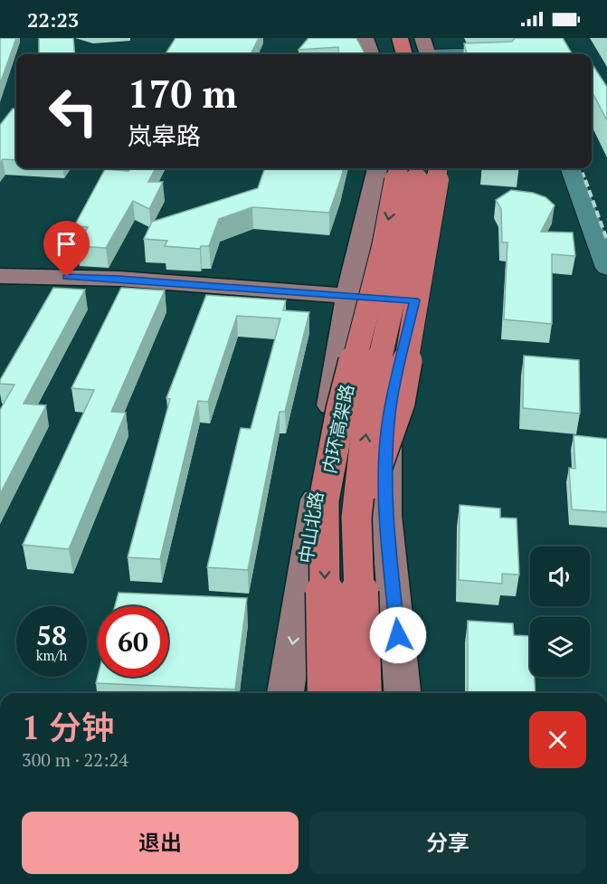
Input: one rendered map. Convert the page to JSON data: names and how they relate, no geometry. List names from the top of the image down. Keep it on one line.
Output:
{"streets":{"highway":["内环高架路"],"main road":["中山北路"]},"page":{"status":"22:23","turn":["170 m","岚皋路"],"speed":"58 km/h","limit":"60","heading":["1 分钟","300 m · 22:24"],"buttons":["退出","分享"]}}
